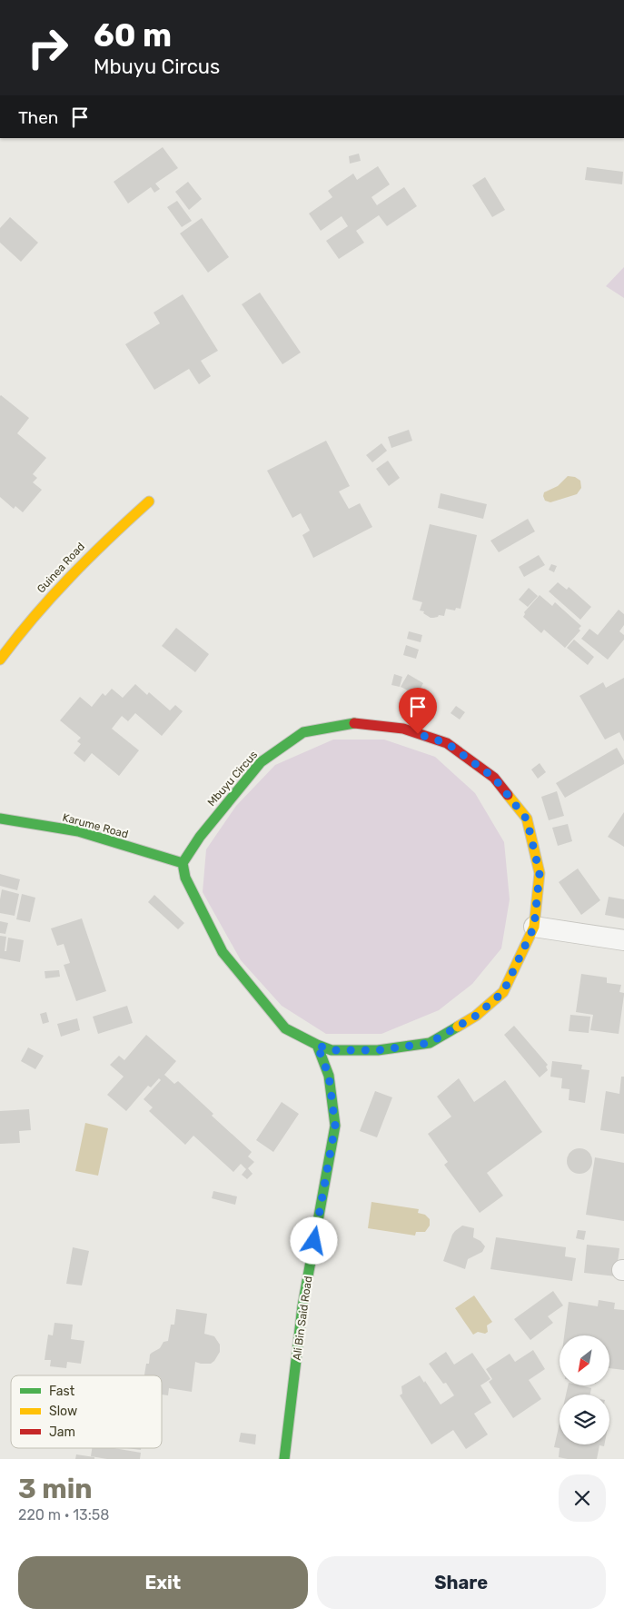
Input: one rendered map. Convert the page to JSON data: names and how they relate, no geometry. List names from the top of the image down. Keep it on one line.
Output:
{"streets":{"street":["Guinea Road","Mbuyu Circus","Karume Road","Ali Bin Said Road"]},"crossings":[["Mbuyu Circus","Karume Road"],["Mbuyu Circus","Ali Bin Said Road"]],"legend":["Fast","Slow","Jam"],"north":"bottom left","page":{"turn":["60 m","Mbuyu Circus"],"then":"Then","heading":["3 min","220 m · 13:58"],"buttons":["Exit","Share"]}}
